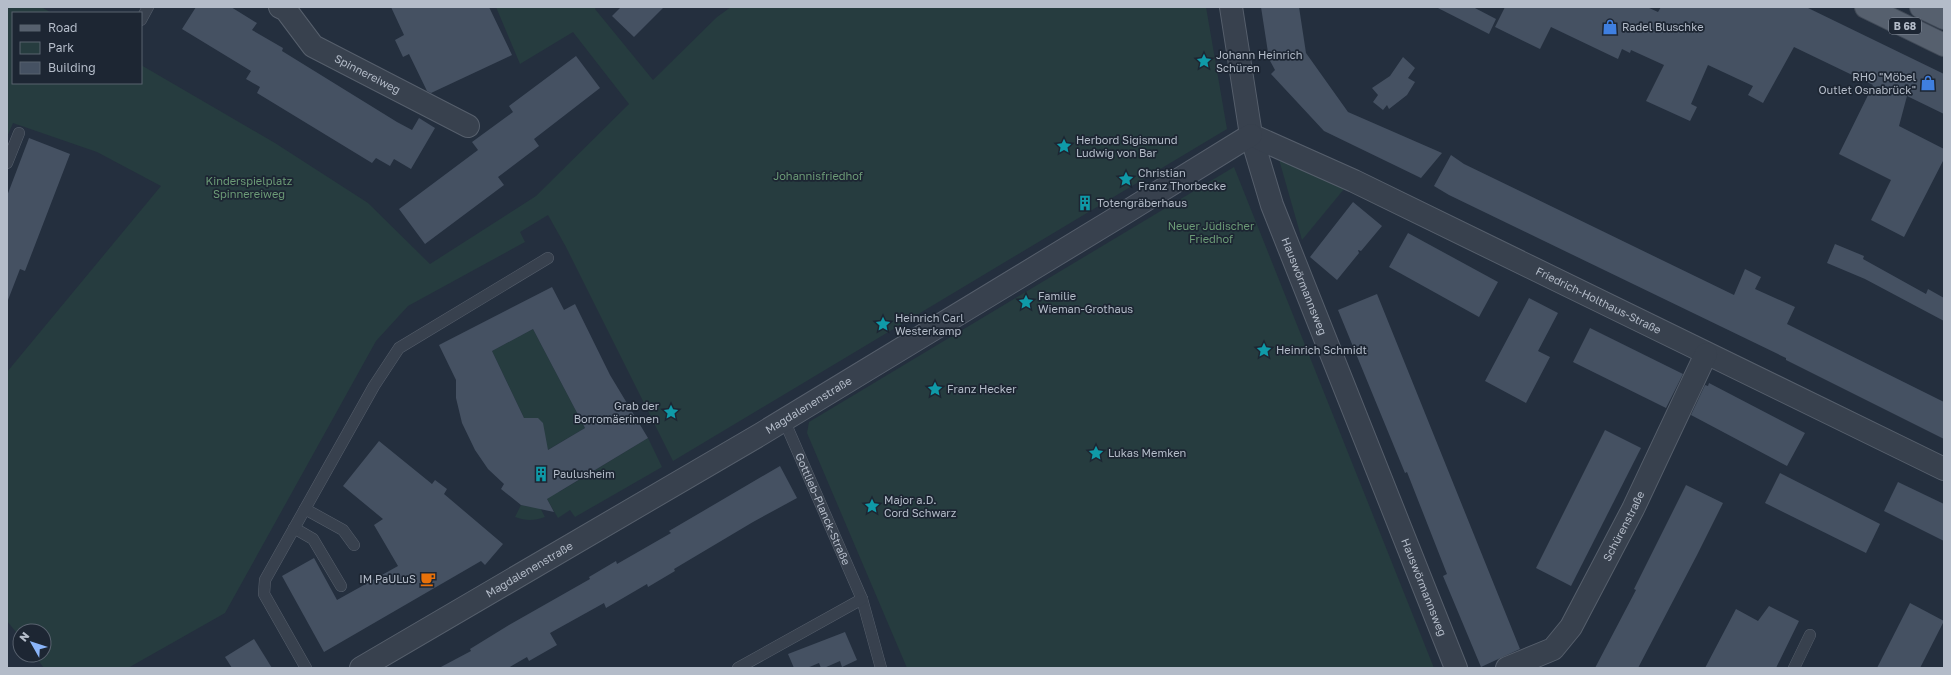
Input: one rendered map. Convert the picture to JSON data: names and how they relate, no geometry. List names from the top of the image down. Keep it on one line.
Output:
{"streets":{"main road":["B 68"],"street":["Spinnereiweg","Hauswörmannsweg","Friedrich-Holthaus-Straße","Magdalenenstraße","Schürenstraße"],"lane":["Gottlieb-Planck-Straße"]},"crossings":[["Hauswörmannsweg","Friedrich-Holthaus-Straße"],["Hauswörmannsweg","Magdalenenstraße"],["Friedrich-Holthaus-Straße","Magdalenenstraße"],["Friedrich-Holthaus-Straße","Schürenstraße"],["Magdalenenstraße","Gottlieb-Planck-Straße"]],"parks":["Johannisfriedhof","Kinderspielplatz Spinnereiweg","Neuer Jüdischer Friedhof"],"places":{"shop":["Radel Bluschke","RHO \"Möbel Outlet Osnabrück\""],"place":["Johann Heinrich Schüren","Herbord Sigismund Ludwig von Bar","Christian Franz Thorbecke","Familie Wieman-Grothaus","Heinrich Carl Westerkamp","Heinrich Schmidt","Franz Hecker","Grab der Borromäerinnen","Lukas Memken","Major a.D. Cord Schwarz"],"building":["Totengräberhaus","Paulusheim"],"cafe":["IM PaULuS"]},"legend":["Road","Park","Building"],"north":"top left"}
